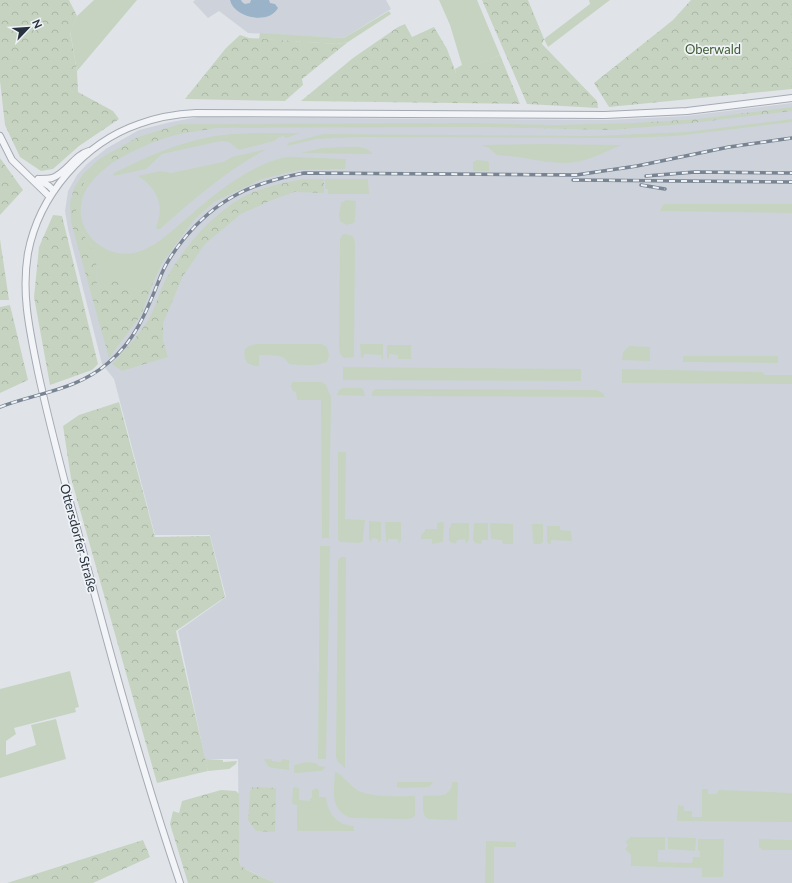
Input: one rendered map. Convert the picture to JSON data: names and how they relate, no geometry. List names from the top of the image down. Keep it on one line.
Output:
{"streets":{"street":["Ottersdorfer Straße"]},"parks":["Oberwald"],"north":"top right"}
